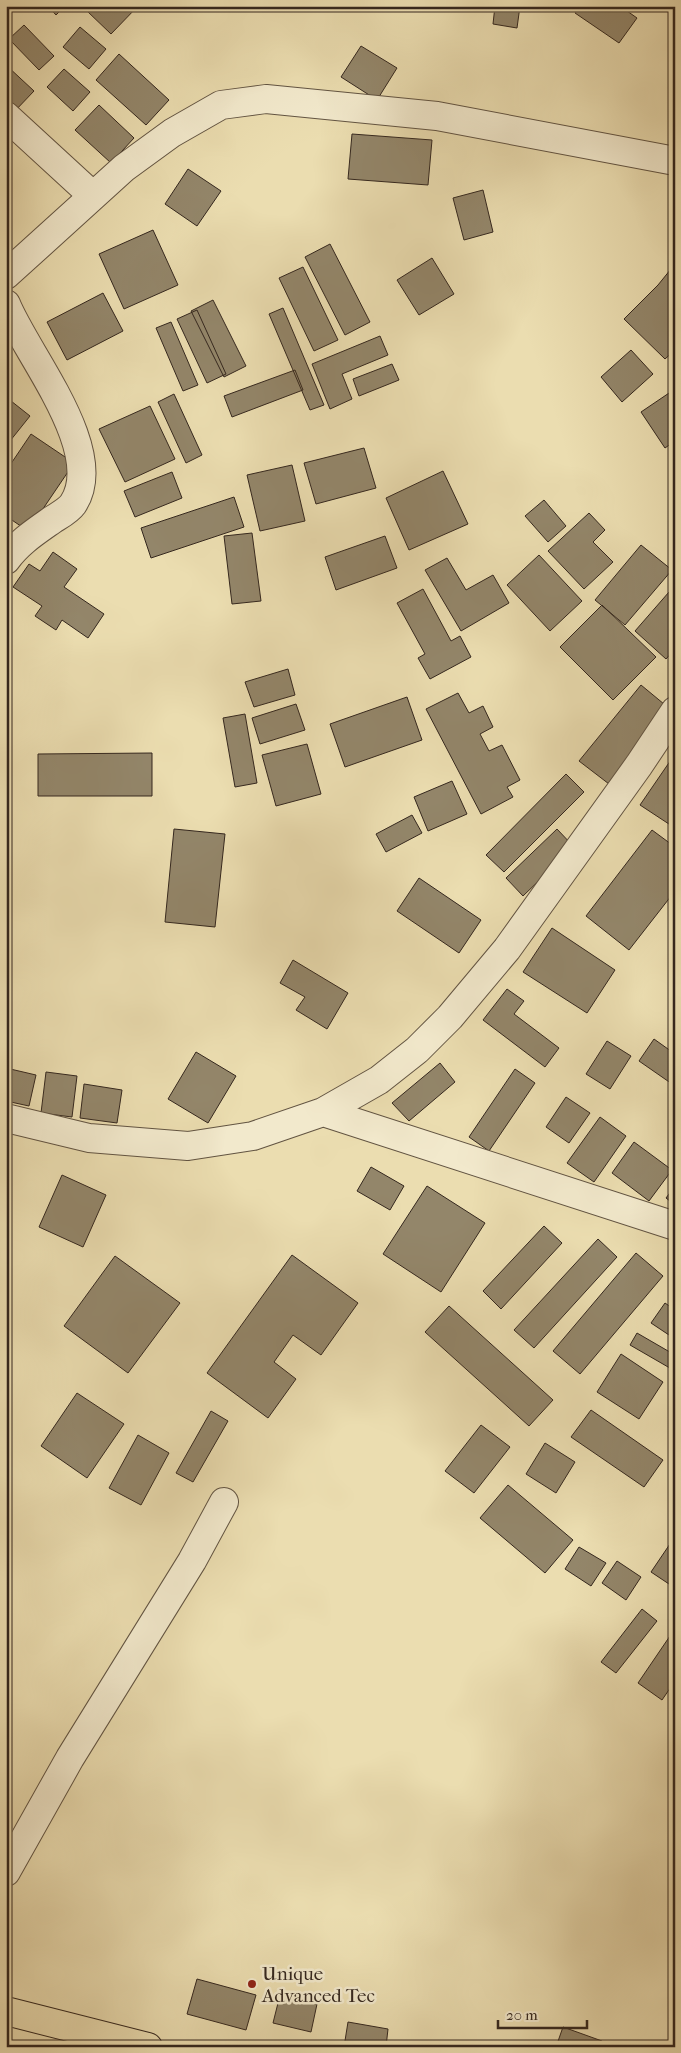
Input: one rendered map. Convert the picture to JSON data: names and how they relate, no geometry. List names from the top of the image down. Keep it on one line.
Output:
{"places":["Unique Advanced Tec"],"scale_bar":"20 m"}
